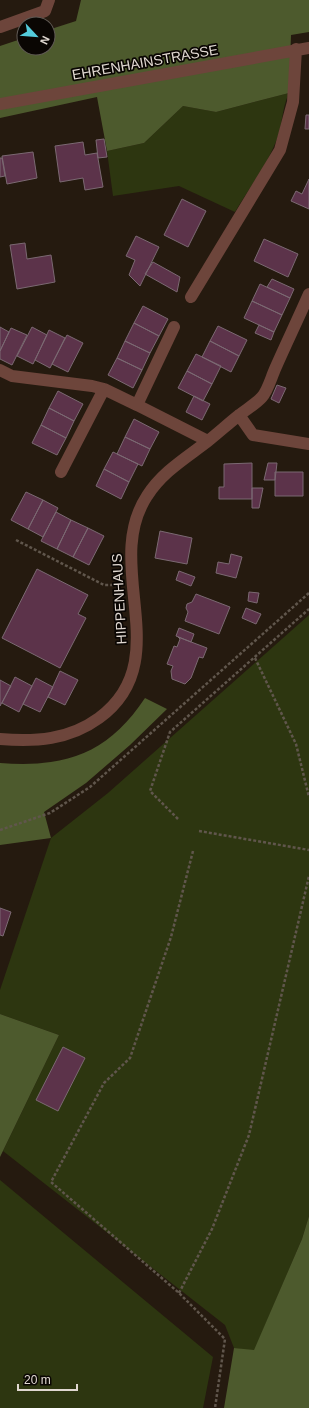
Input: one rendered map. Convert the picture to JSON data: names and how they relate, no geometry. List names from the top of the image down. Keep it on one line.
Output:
{"streets":{"street":["EHRENHAINSTRASSE","HIPPENHAUS"]},"scale_bar":"20 m","north":"bottom right"}
